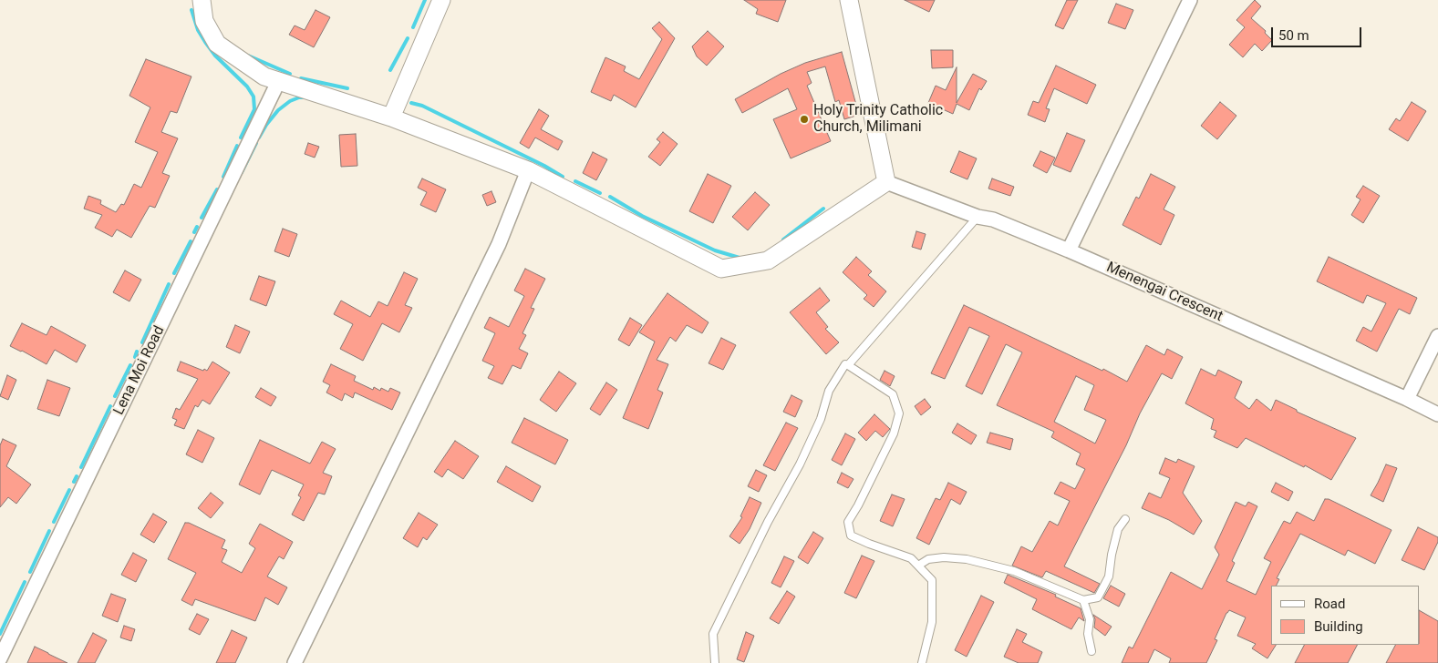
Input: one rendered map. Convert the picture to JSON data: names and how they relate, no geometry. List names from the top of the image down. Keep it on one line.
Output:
{"streets":{"street":["Menengai Crescent","Lena Moi Road"]},"places":["Holy Trinity Catholic Church, Milimani"],"legend":["Road","Building"],"scale_bar":"50 m"}
